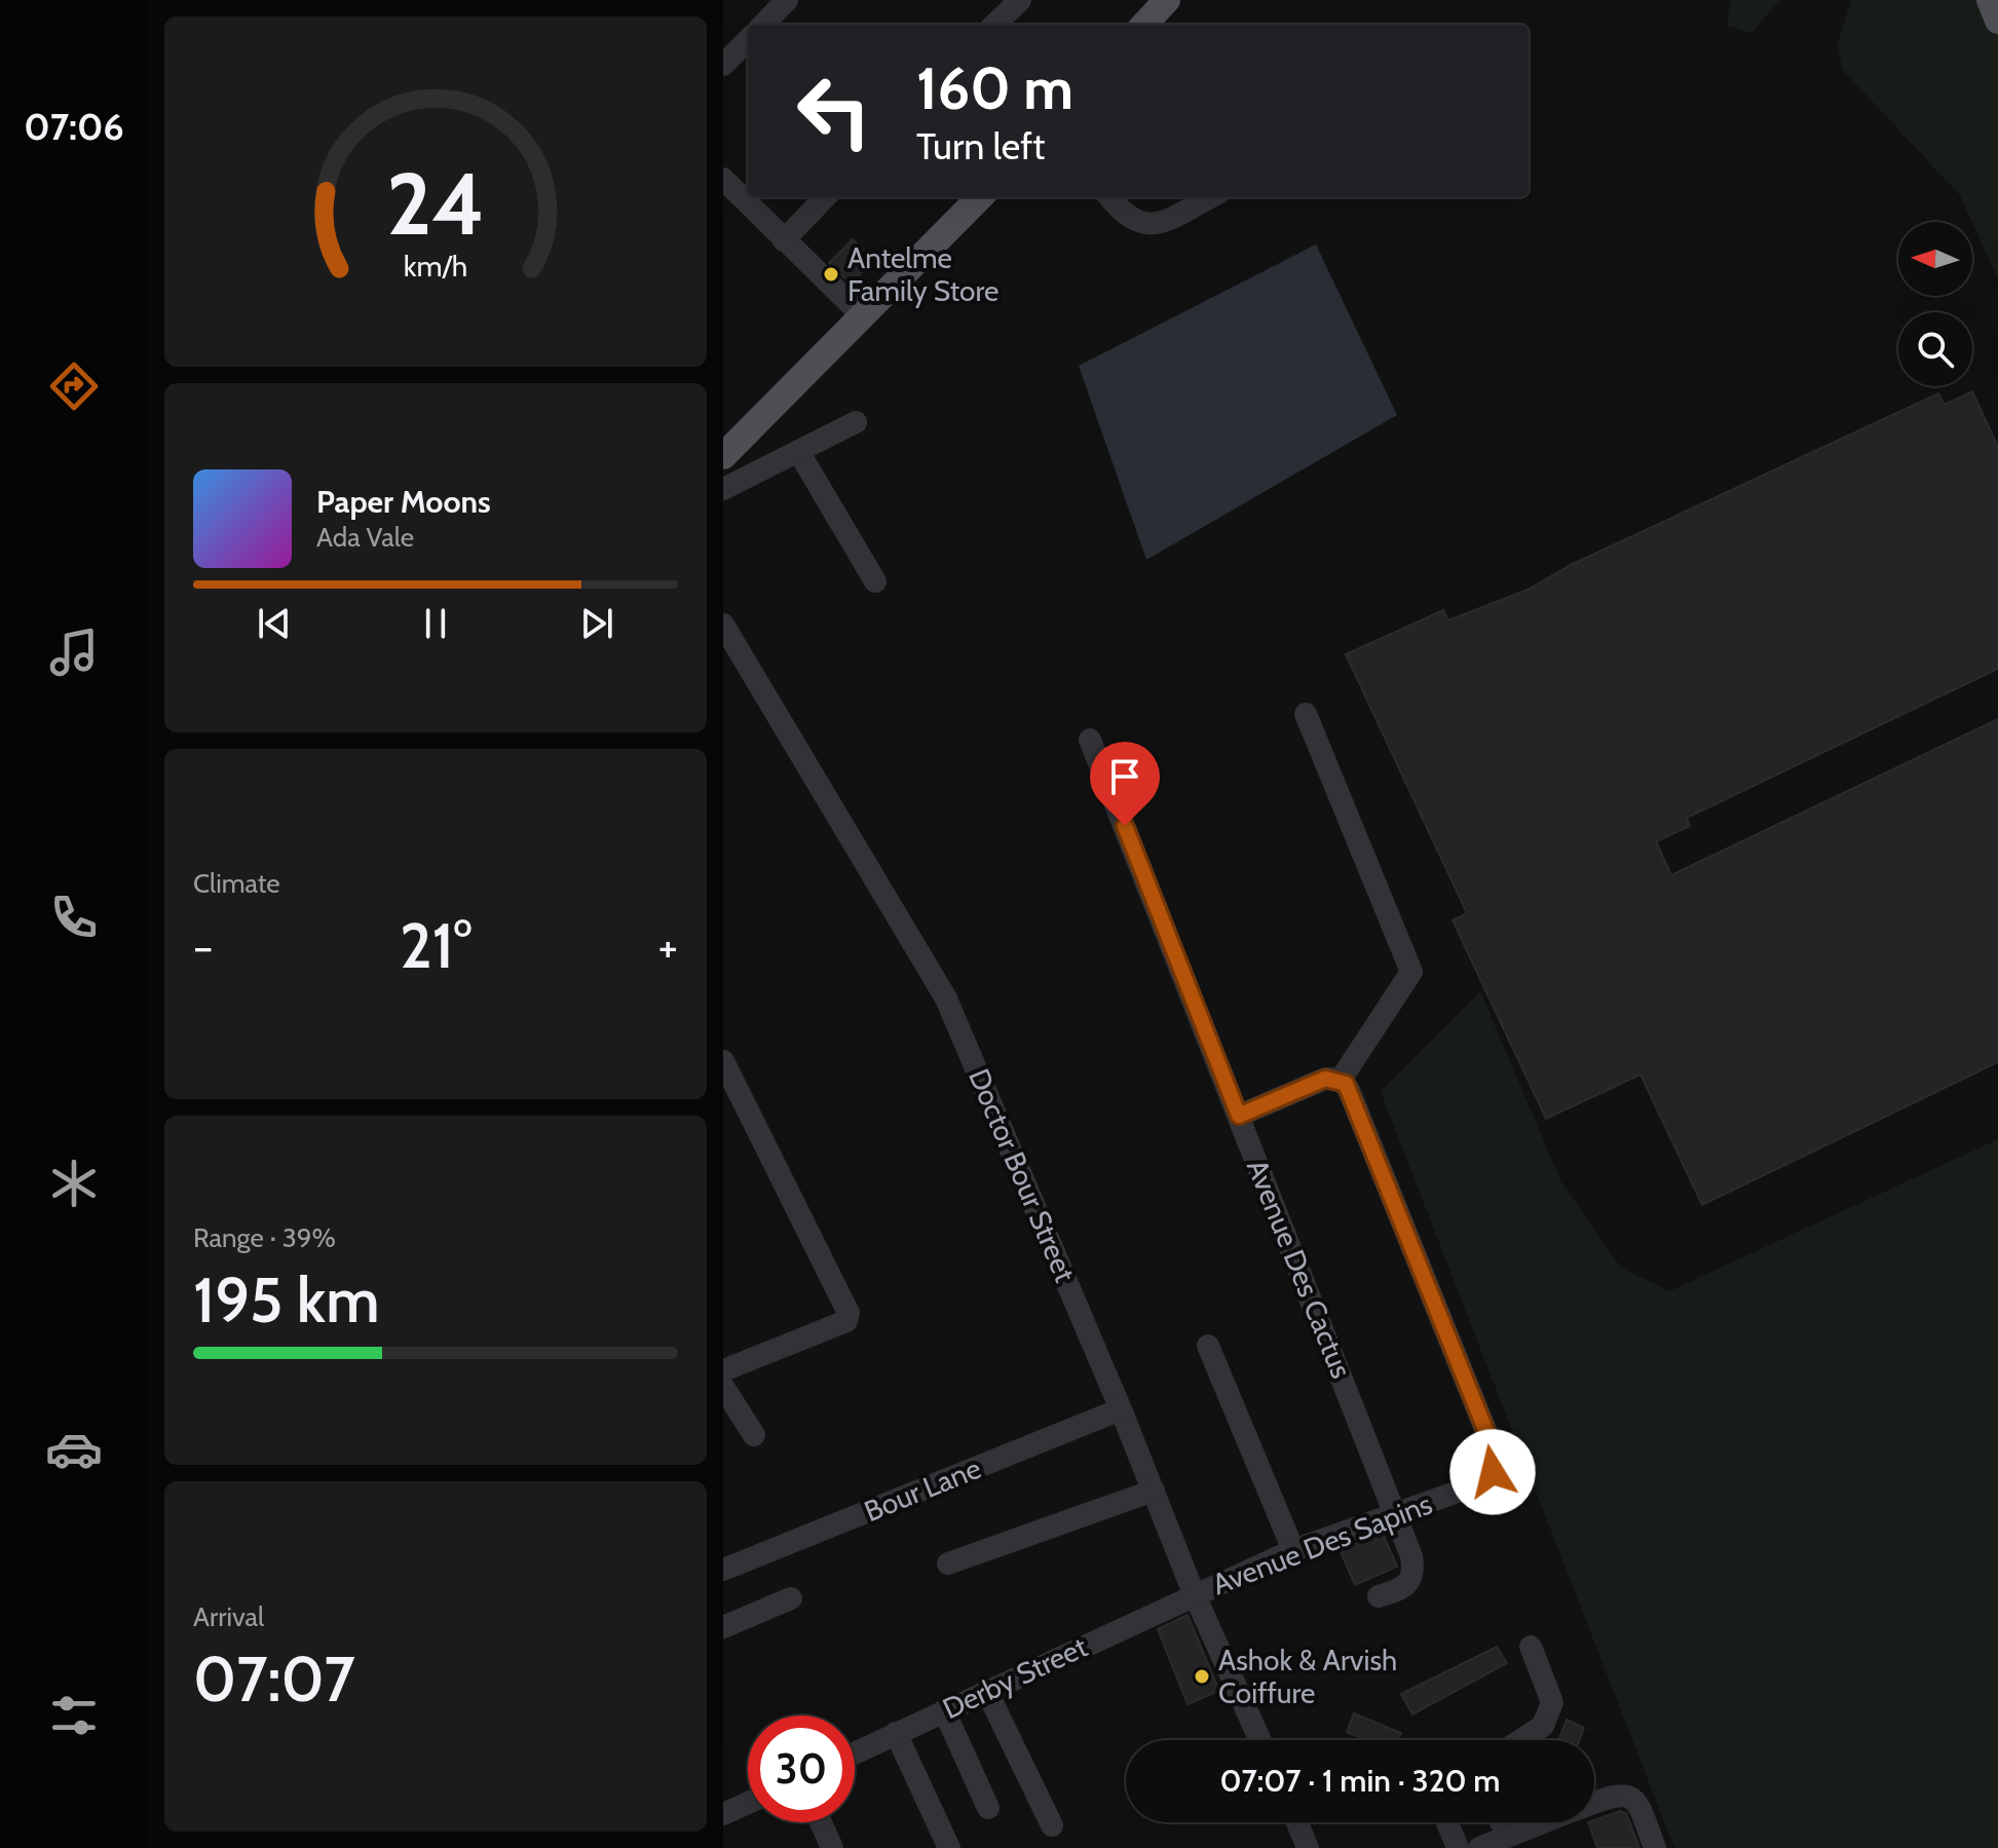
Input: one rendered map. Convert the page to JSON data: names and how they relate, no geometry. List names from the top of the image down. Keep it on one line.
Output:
{"streets":{"street":["Doctor Bour Street","Avenue Des Cactus","Bour Lane","Avenue Des Sapins","Derby Street"]},"crossings":[["Doctor Bour Street","Bour Lane"],["Doctor Bour Street","Avenue Des Sapins"],["Doctor Bour Street","Derby Street"],["Avenue Des Cactus","Avenue Des Sapins"],["Avenue Des Sapins","Derby Street"]],"places":["Antelme Family Store","Ashok & Arvish Coiffure"],"north":"left","page":{"tabs":"07:06","turn":["160 m","Turn left"],"song":["Paper Moons","Ada Vale"],"tile":["Climate",["Range · 39%","195 km"],["Arrival","07:07"]],"heat":["−","21°","+"],"limit":"30","trip":"07:07 · 1 min · 320 m","gauge":["24","km/h"]}}
